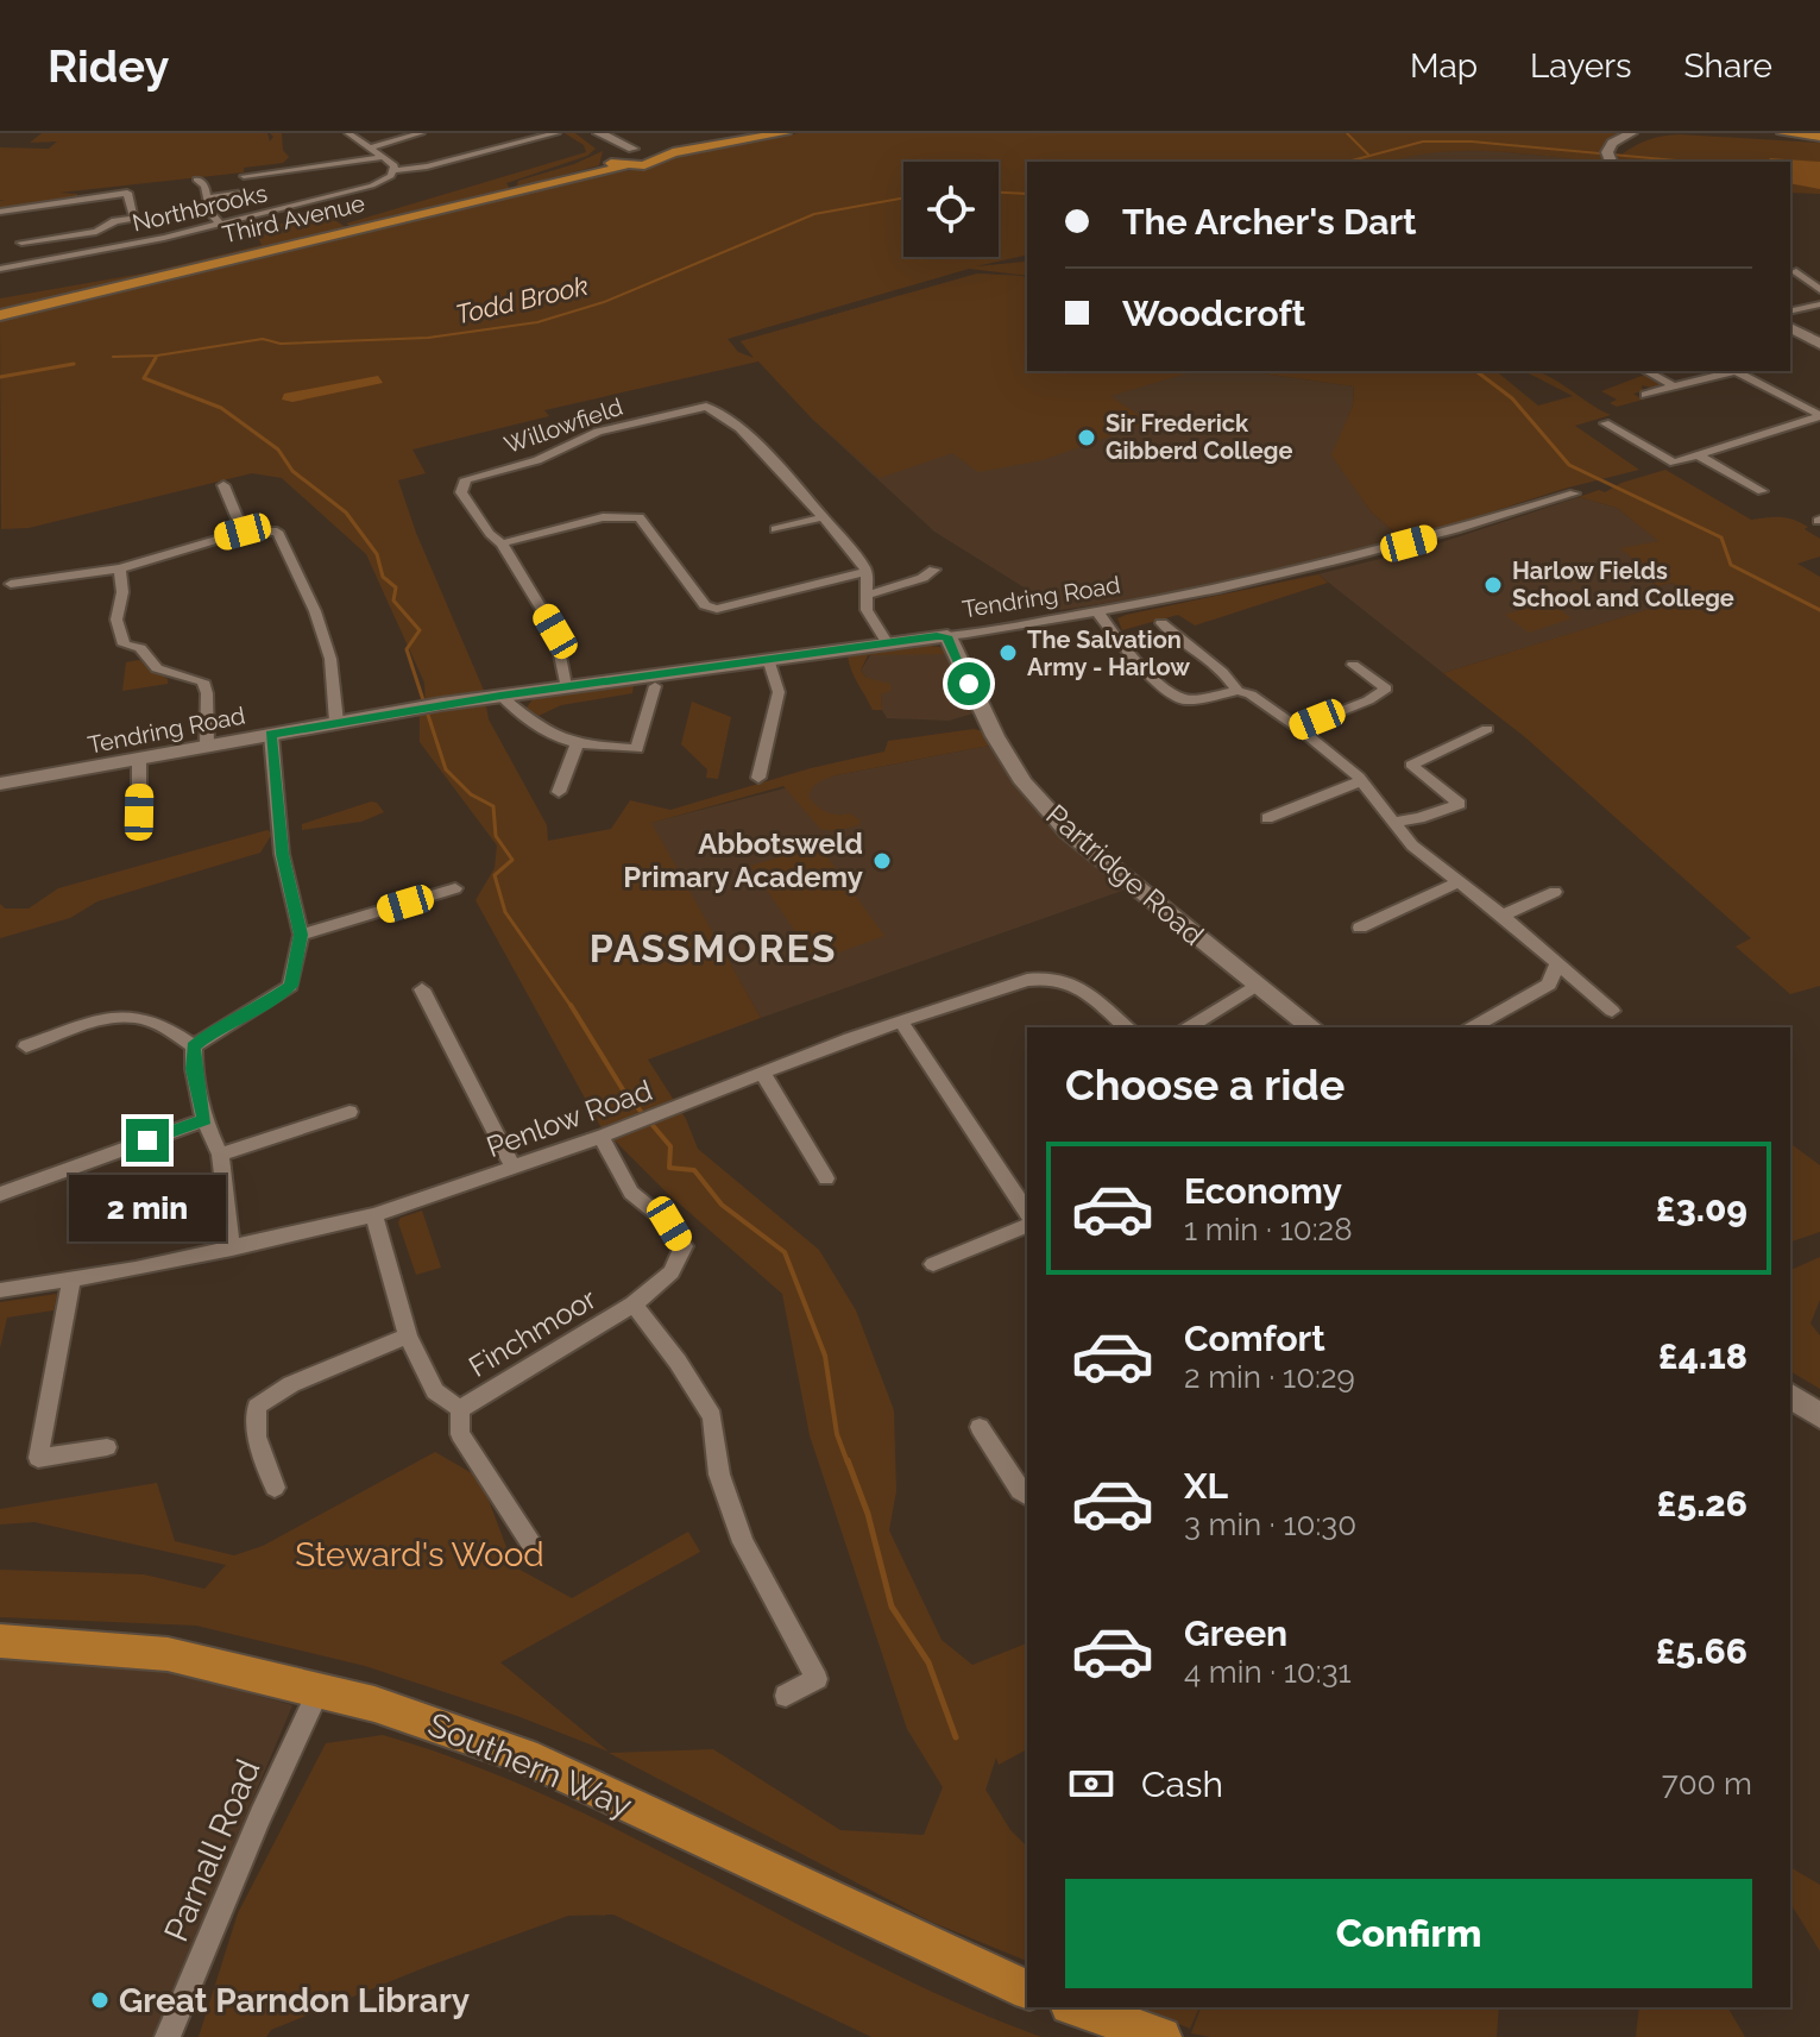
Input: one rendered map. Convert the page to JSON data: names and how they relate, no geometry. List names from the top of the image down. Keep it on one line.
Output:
{"streets":{"main road":["Third Avenue","Southern Way"],"street":["Northbrooks","Willowfield","Tendring Road","Partridge Road","Penlow Road","Finchmoor","Parnall Road"]},"crossings":[["Willowfield","Tendring Road"],["Tendring Road","Partridge Road"],["Penlow Road","Finchmoor"],["Southern Way","Parnall Road"]],"districts":["PASSMORES"],"water":["Todd Brook"],"parks":["Steward's Wood"],"places":["Sir Frederick Gibberd College","Harlow Fields School and College","The Salvation Army - Harlow","Abbotsweld Primary Academy","Great Parndon Library"],"page":{"header":"Ridey","nav":["Map","Layers","Share"],"banner":["The Archer's Dart","Woodcroft"],"heading":"Choose a ride","list":[{"name":"Economy","note":"1 min · 10:28","value":"£3.09"},{"name":"Comfort","note":"2 min · 10:29","value":"£4.18"},{"name":"XL","note":"3 min · 10:30","value":"£5.26"},{"name":"Green","note":"4 min · 10:31","value":"£5.66"}],"bubble":"2 min","pay":["Cash","700 m"],"buttons":"Confirm"}}
